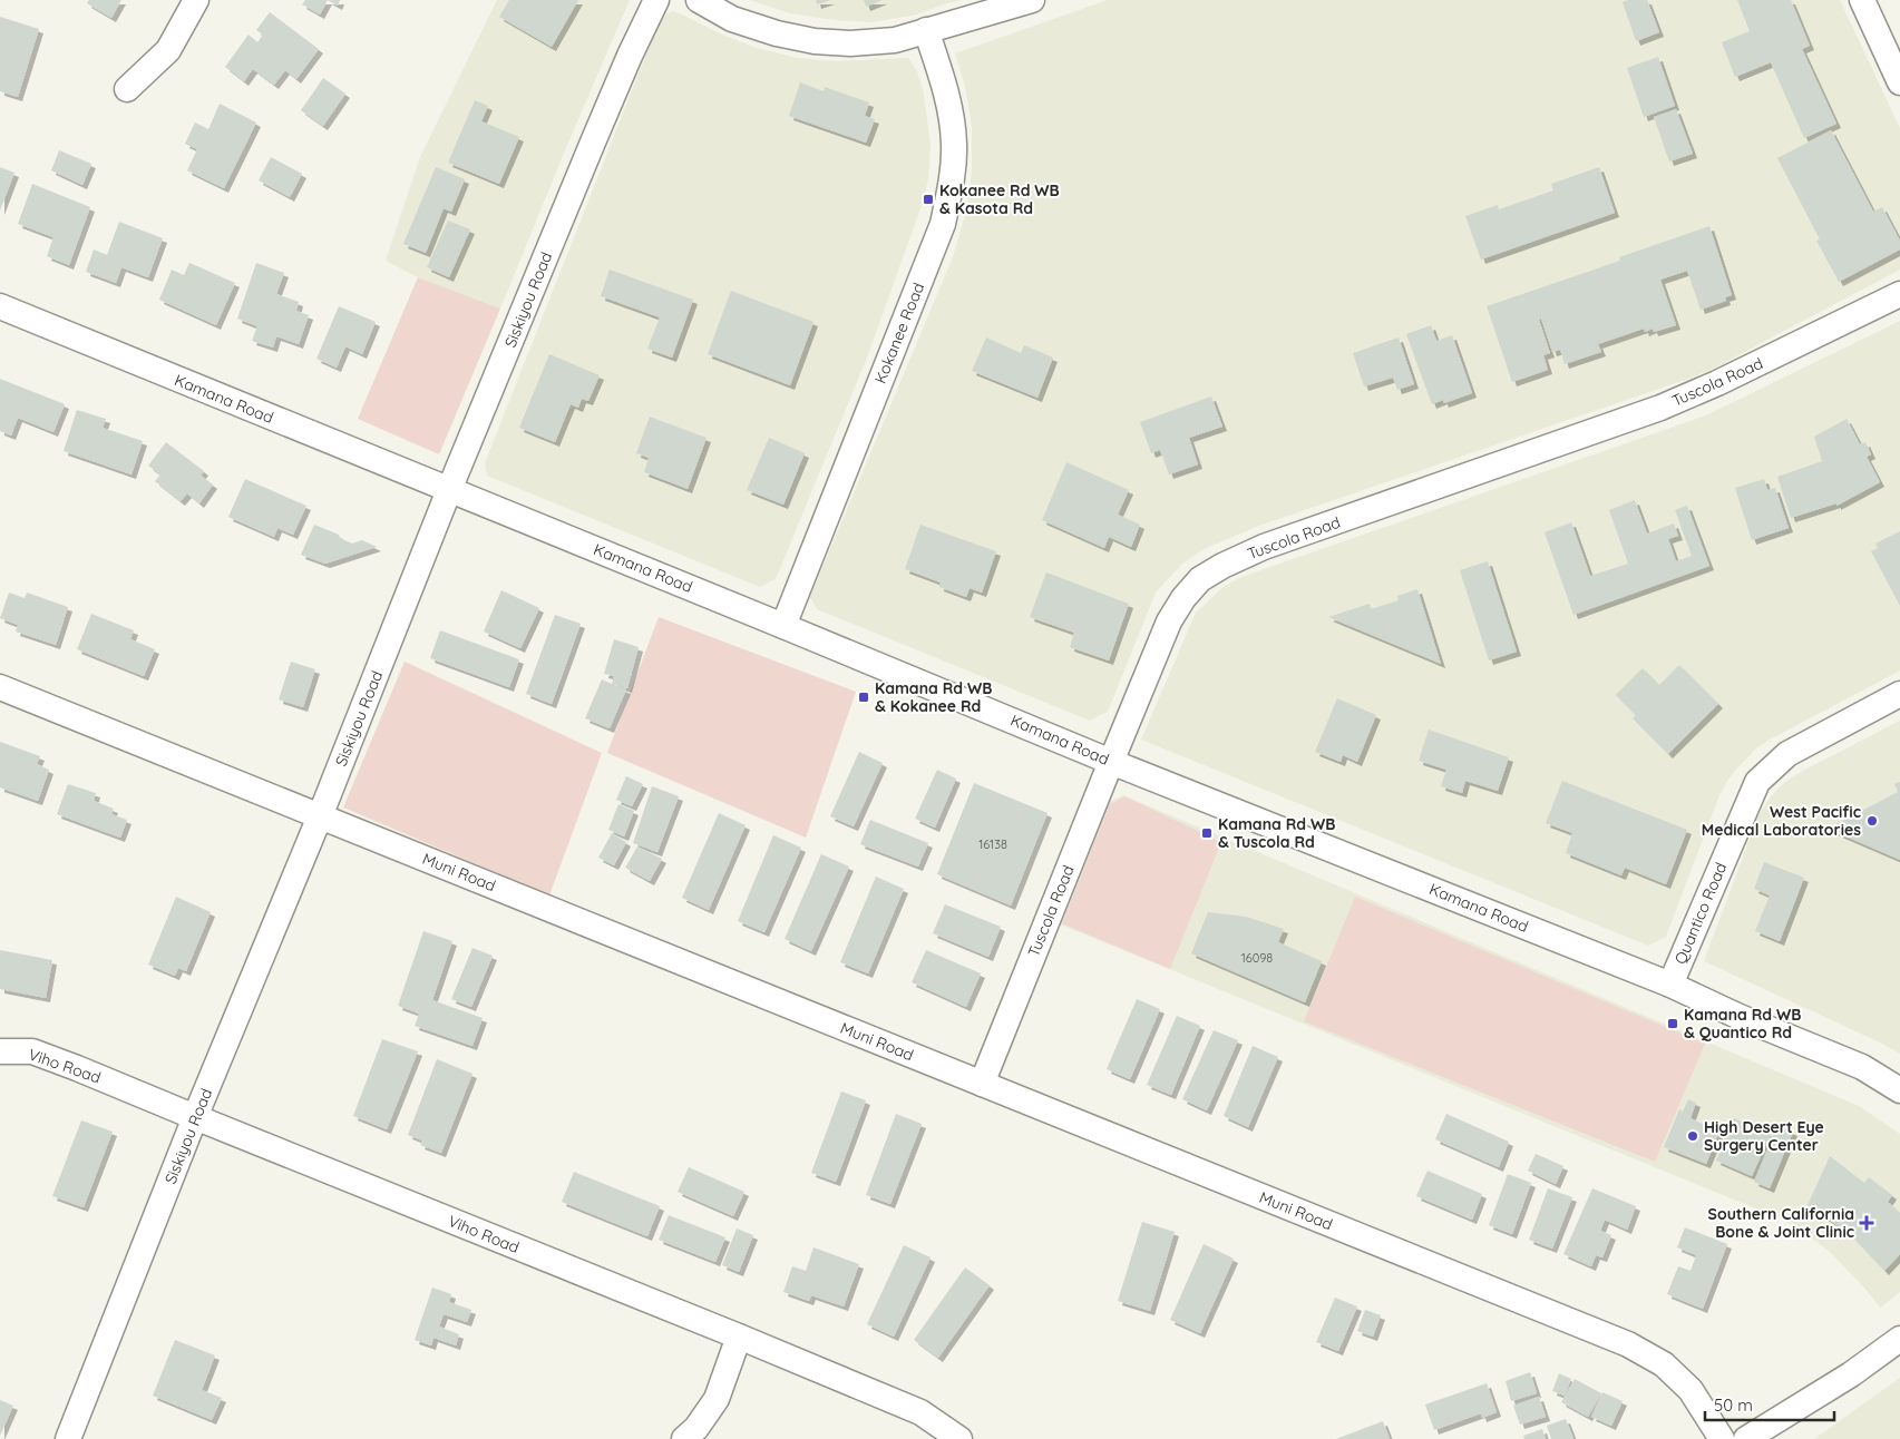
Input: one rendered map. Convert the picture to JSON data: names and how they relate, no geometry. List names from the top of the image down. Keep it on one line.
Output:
{"streets":{"street":["Siskiyou Road","Kokanee Road","Tuscola Road","Kamana Road","Muni Road","Quantico Road","Viho Road"]},"crossings":[["Siskiyou Road","Kamana Road"],["Siskiyou Road","Muni Road"],["Siskiyou Road","Viho Road"],["Kokanee Road","Kamana Road"],["Tuscola Road","Kamana Road"],["Tuscola Road","Muni Road"],["Kamana Road","Quantico Road"]],"places":{"transit":["Kokanee Rd WB & Kasota Rd","Kamana Rd WB & Kokanee Rd","Kamana Rd WB & Tuscola Rd","Kamana Rd WB & Quantico Rd"],"other":["West Pacific Medical Laboratories","High Desert Eye Surgery Center"],"health":["Southern California Bone & Joint Clinic"]},"house_numbers":["16138","16098"],"scale_bar":"50 m"}
